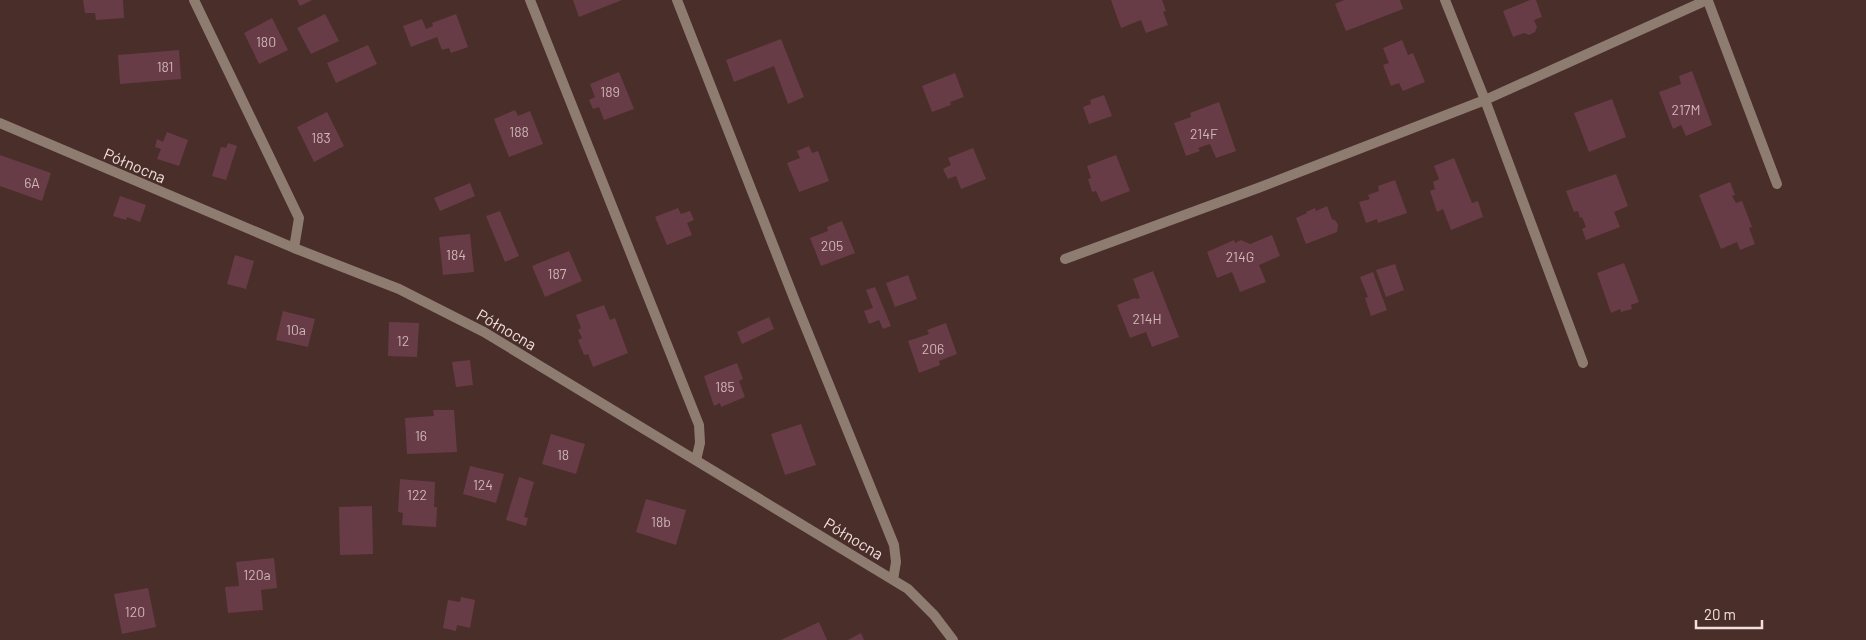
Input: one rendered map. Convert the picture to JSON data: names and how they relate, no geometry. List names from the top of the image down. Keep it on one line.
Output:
{"streets":{"street":["Północna"]},"house_numbers":["180","181","189","217M","188","214F","183","6A","205","184","214G","187","214H","10a","12","206","185","16","18","124","122","18b","120a","120"],"scale_bar":"20 m"}
